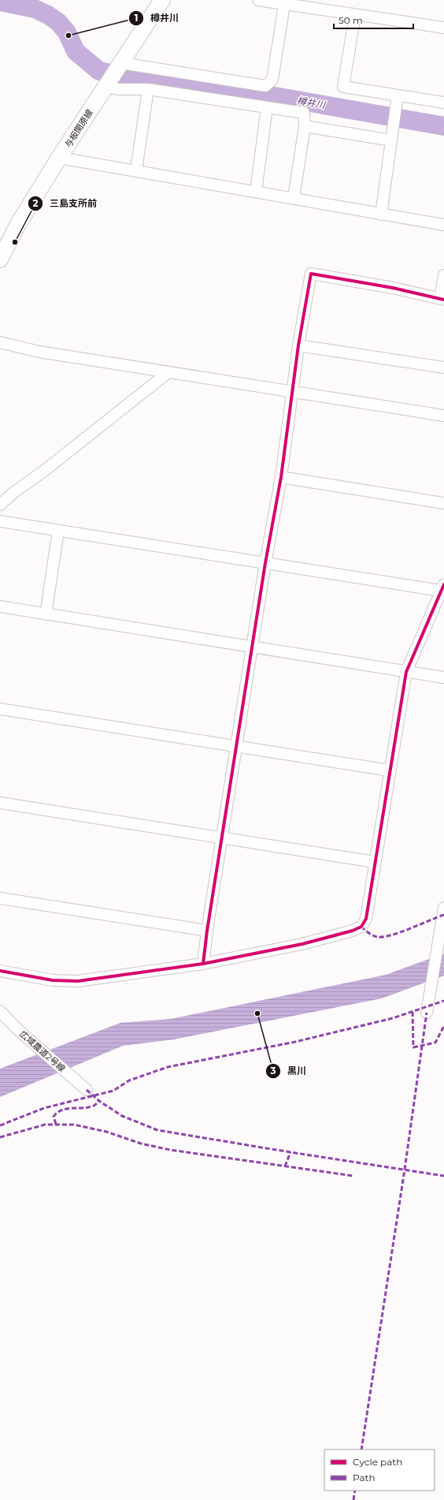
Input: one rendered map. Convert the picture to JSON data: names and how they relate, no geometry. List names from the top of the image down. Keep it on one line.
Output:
{"streets":{"main road":["与板関原線"],"street":["広域農道2号線"]},"water":["樽井川"],"places":["樽井川","三島支所前","黒川"],"legend":["Cycle path","Path"],"scale_bar":"50 m"}
